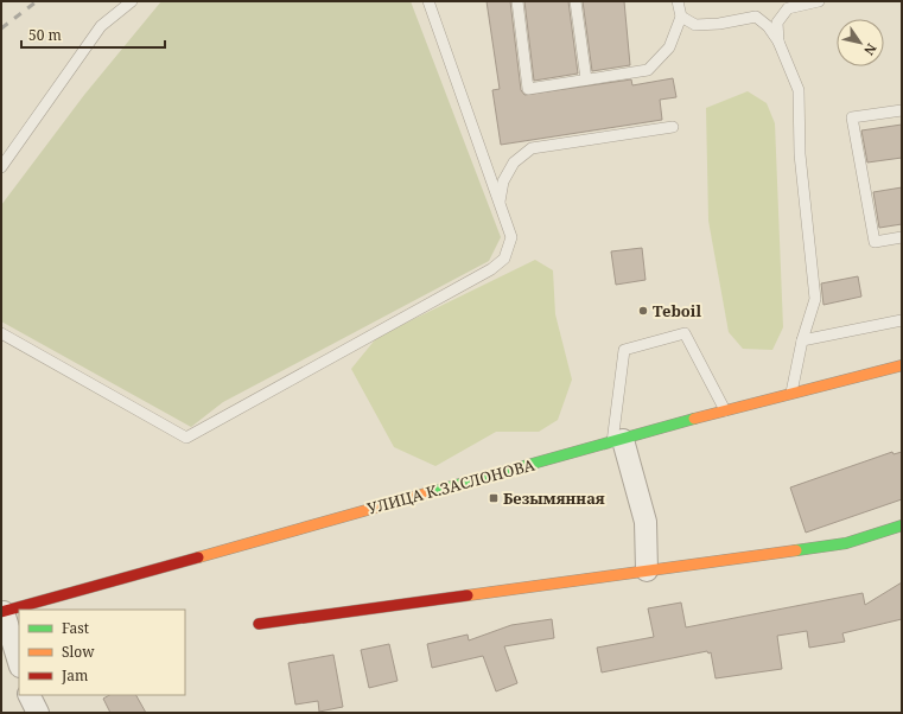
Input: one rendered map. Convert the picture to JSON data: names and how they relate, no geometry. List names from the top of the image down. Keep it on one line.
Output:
{"streets":{"street":["УЛИЦА К.ЗАСЛОНОВА"]},"places":{"other":["Teboil"],"transit":["Безымянная"]},"legend":["Fast","Slow","Jam"],"scale_bar":"50 m","north":"bottom right"}
